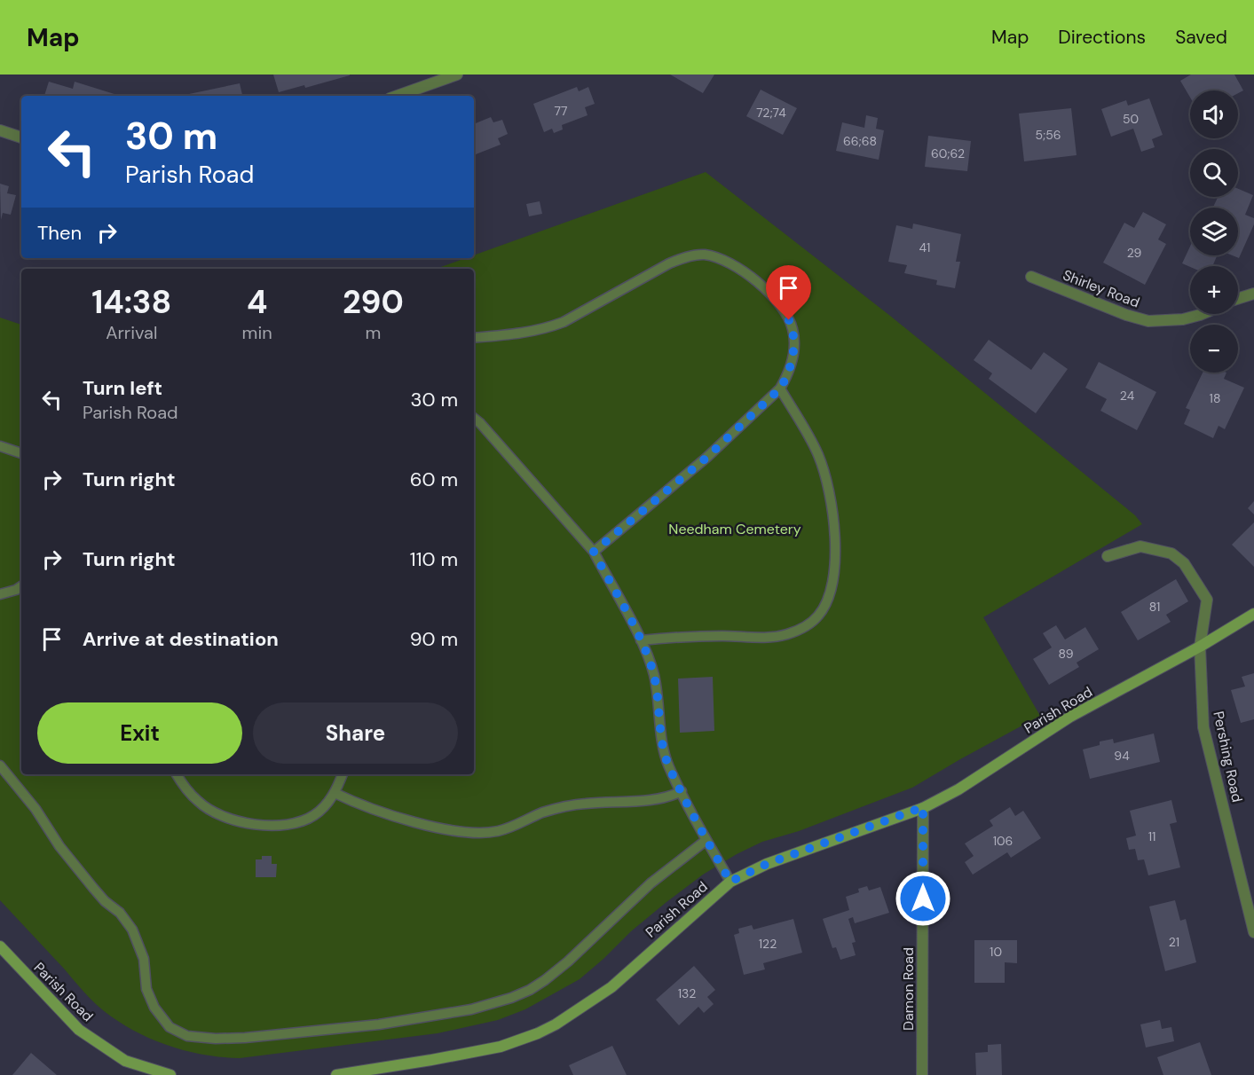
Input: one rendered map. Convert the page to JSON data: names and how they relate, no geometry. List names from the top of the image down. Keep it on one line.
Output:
{"streets":{"street":["Shirley Road","Parish Road","Pershing Road","Damon Road"]},"crossings":[["Parish Road","Pershing Road"],["Parish Road","Damon Road"]],"parks":["Needham Cemetery"],"house_numbers":["77","72;74","50","5;56","66;68","60;62","41","29","24","18","81","89","94","11","106","21","122","10","132"],"page":{"header":"Map","nav":["Map","Directions","Saved"],"map_buttons":["+","−"],"turn":["30 m","Parish Road"],"then":"Then","eta":["14:38","Arrival","4","min","290","m"],"list":[{"name":"Turn left","note":"Parish Road","value":"30 m"},{"name":"Turn right","value":"60 m"},{"name":"Turn right","value":"110 m"},{"name":"Arrive at destination","value":"90 m"}],"buttons":["Exit","Share"]}}
